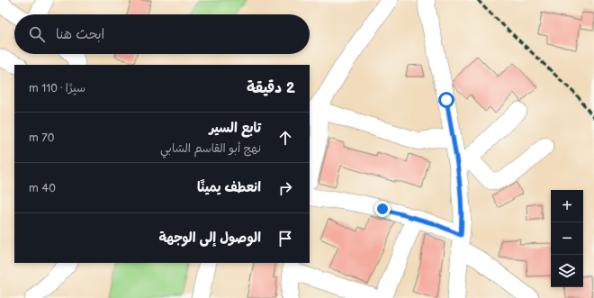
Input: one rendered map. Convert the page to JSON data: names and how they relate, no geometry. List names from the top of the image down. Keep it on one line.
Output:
{"page":{"search":"ابحث هنا","heading":["2 دقيقة","سيرًا · 110 m"],"list":[["تابع السير","نهج أبو القاسم الشابي","70 m"],["انعطف يمينًا","40 m"],"الوصول إلى الوجهة"],"map_buttons":["+","−"]}}
